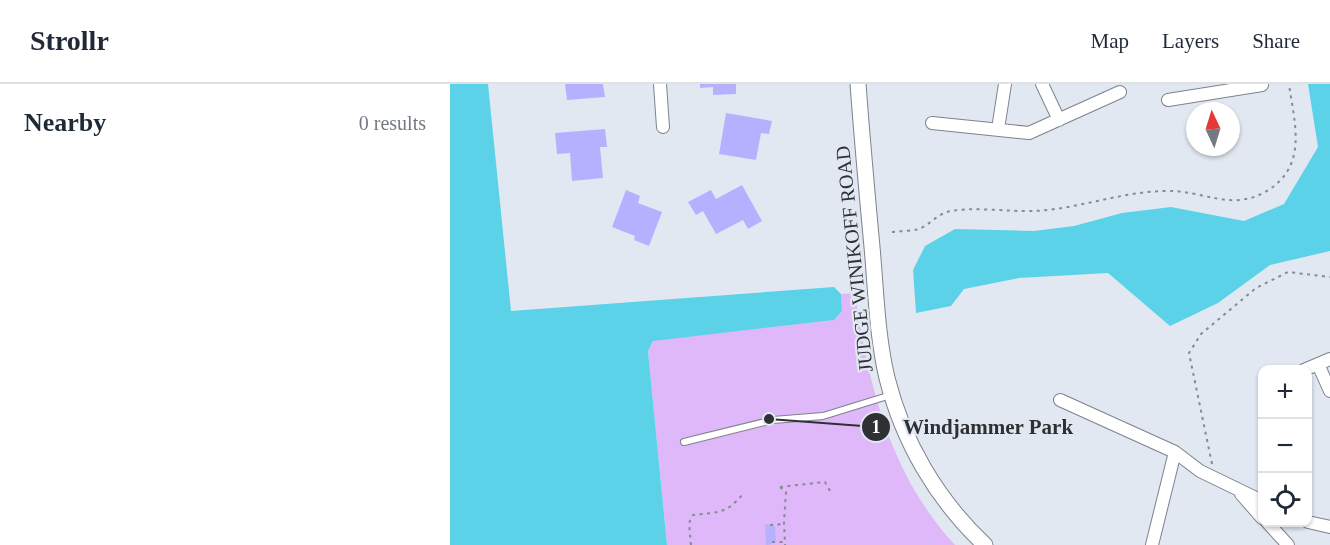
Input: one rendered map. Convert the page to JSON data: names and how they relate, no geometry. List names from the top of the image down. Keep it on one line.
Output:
{"streets":{"street":["JUDGE WINIKOFF ROAD"]},"places":["Windjammer Park"],"north":"top","page":{"header":"Strollr","nav":["Map","Layers","Share"],"heading":["Nearby","0 results"],"map_buttons":["+","−"]}}
